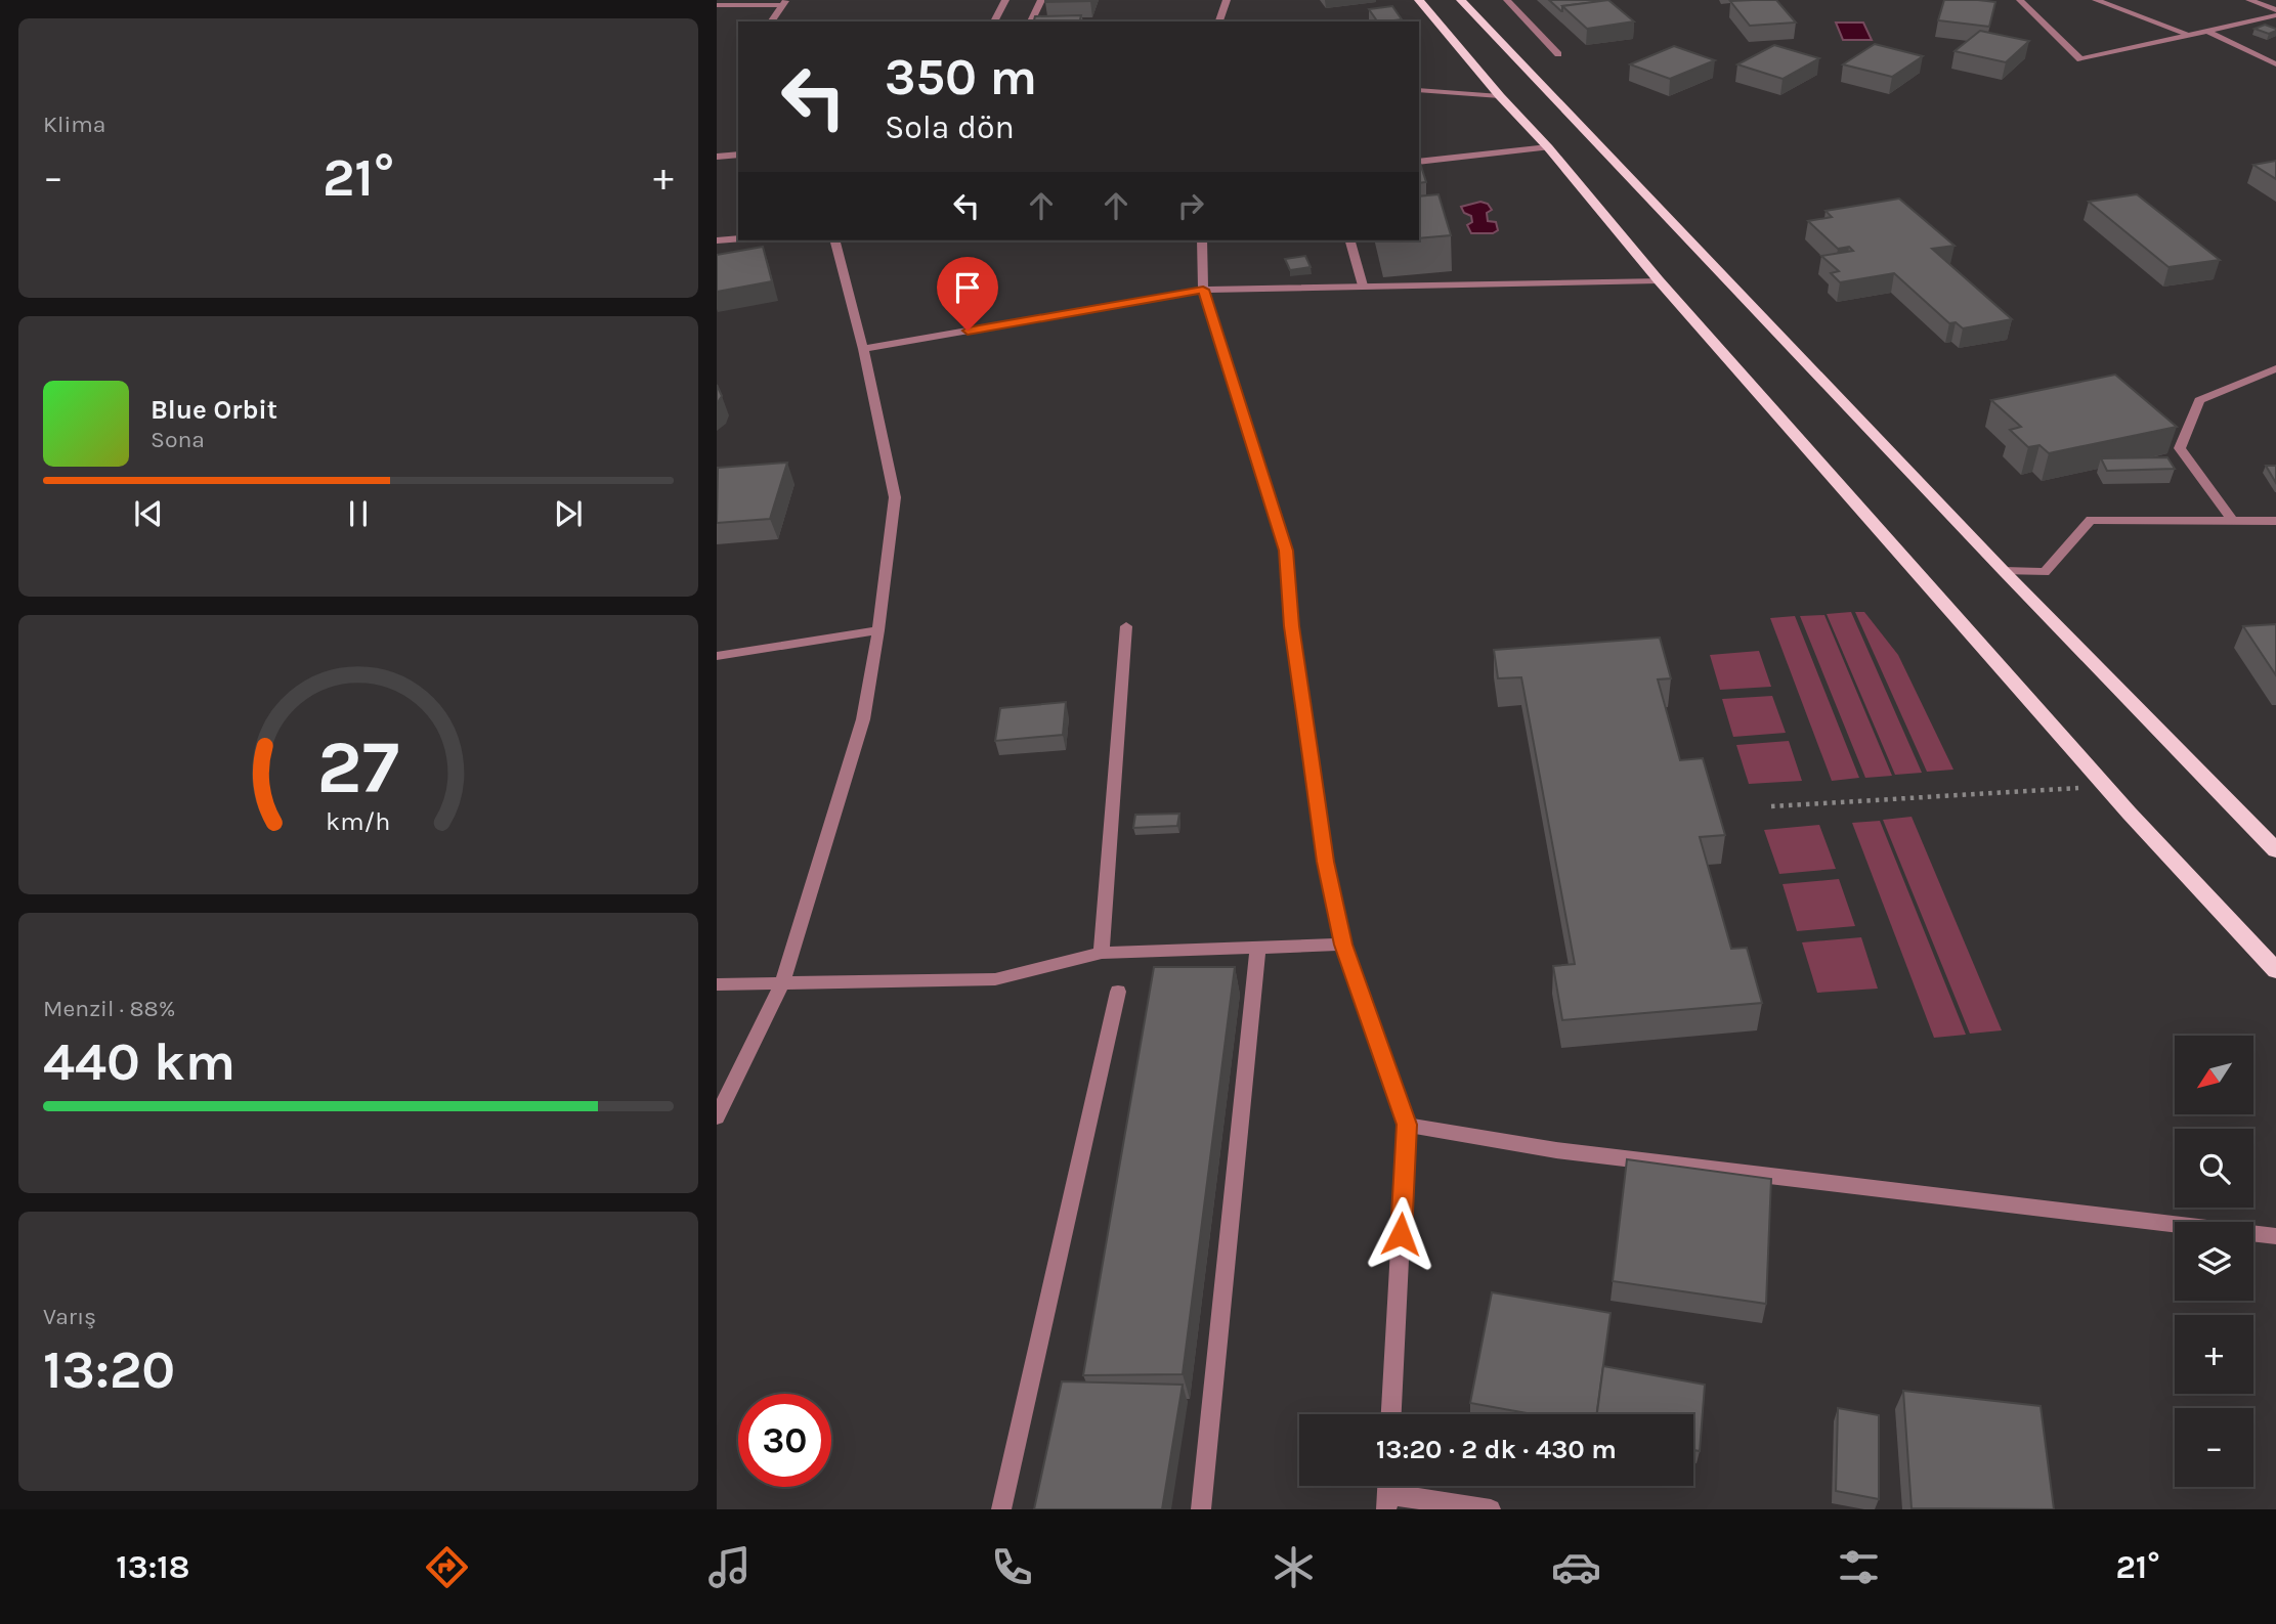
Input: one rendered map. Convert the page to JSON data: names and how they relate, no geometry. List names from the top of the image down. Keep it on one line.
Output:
{"north":"bottom left","page":{"tile":["Klima",["Menzil · 88%","440 km"],["Varış","13:20"]],"turn":["350 m","Sola dön"],"heat":["−","21°","+"],"song":["Blue Orbit","Sona"],"map_buttons":["+","−"],"limit":"30","trip":"13:20 · 2 dk · 430 m","tabs":["13:18","21°"],"gauge":["27","km/h"]}}
